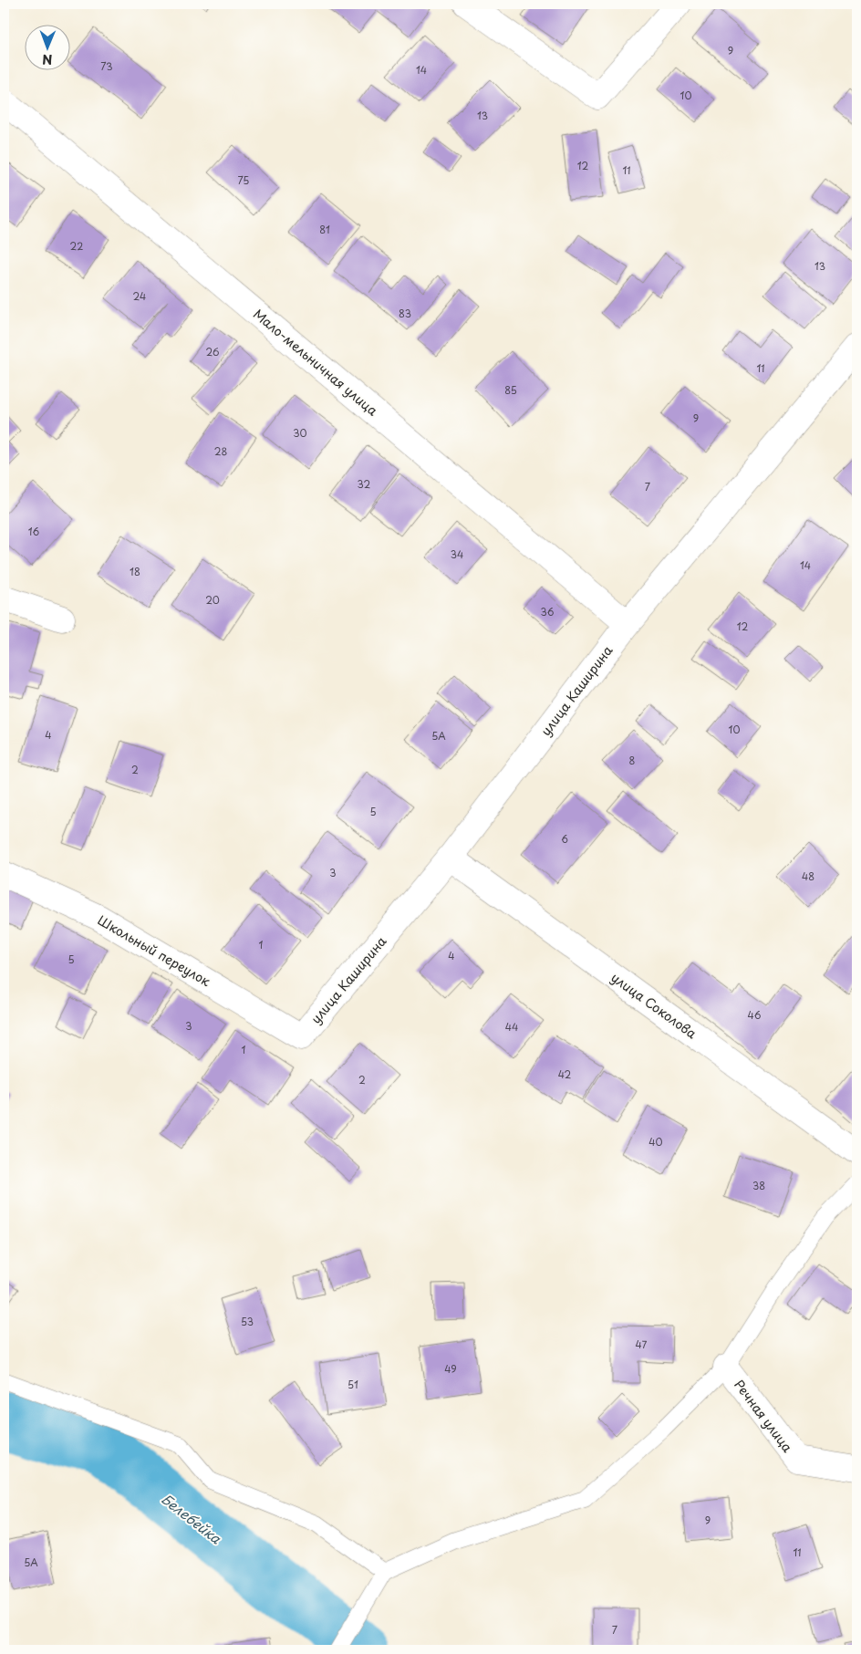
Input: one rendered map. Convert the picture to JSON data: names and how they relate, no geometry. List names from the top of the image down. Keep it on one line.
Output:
{"streets":{"street":["Мало-мельничная улица","улица Каширина","Школьный переулок","улица Соколова","Речная улица"]},"crossings":[["Мало-мельничная улица","улица Каширина"],["улица Каширина","Школьный переулок"],["улица Каширина","улица Соколова"]],"water":["Белебейка"],"house_numbers":["9","73","14","10","13","12","11","75","81","22","13","24","83","26","11","85","9","30","28","32","7","16","34","14","18","20","36","12","10","4","5А","8","2","5","6","3","48","1","4","5","46","3","44","1","42","2","40","38","53","47","49","51","9","11","5А","7"],"north":"bottom"}
